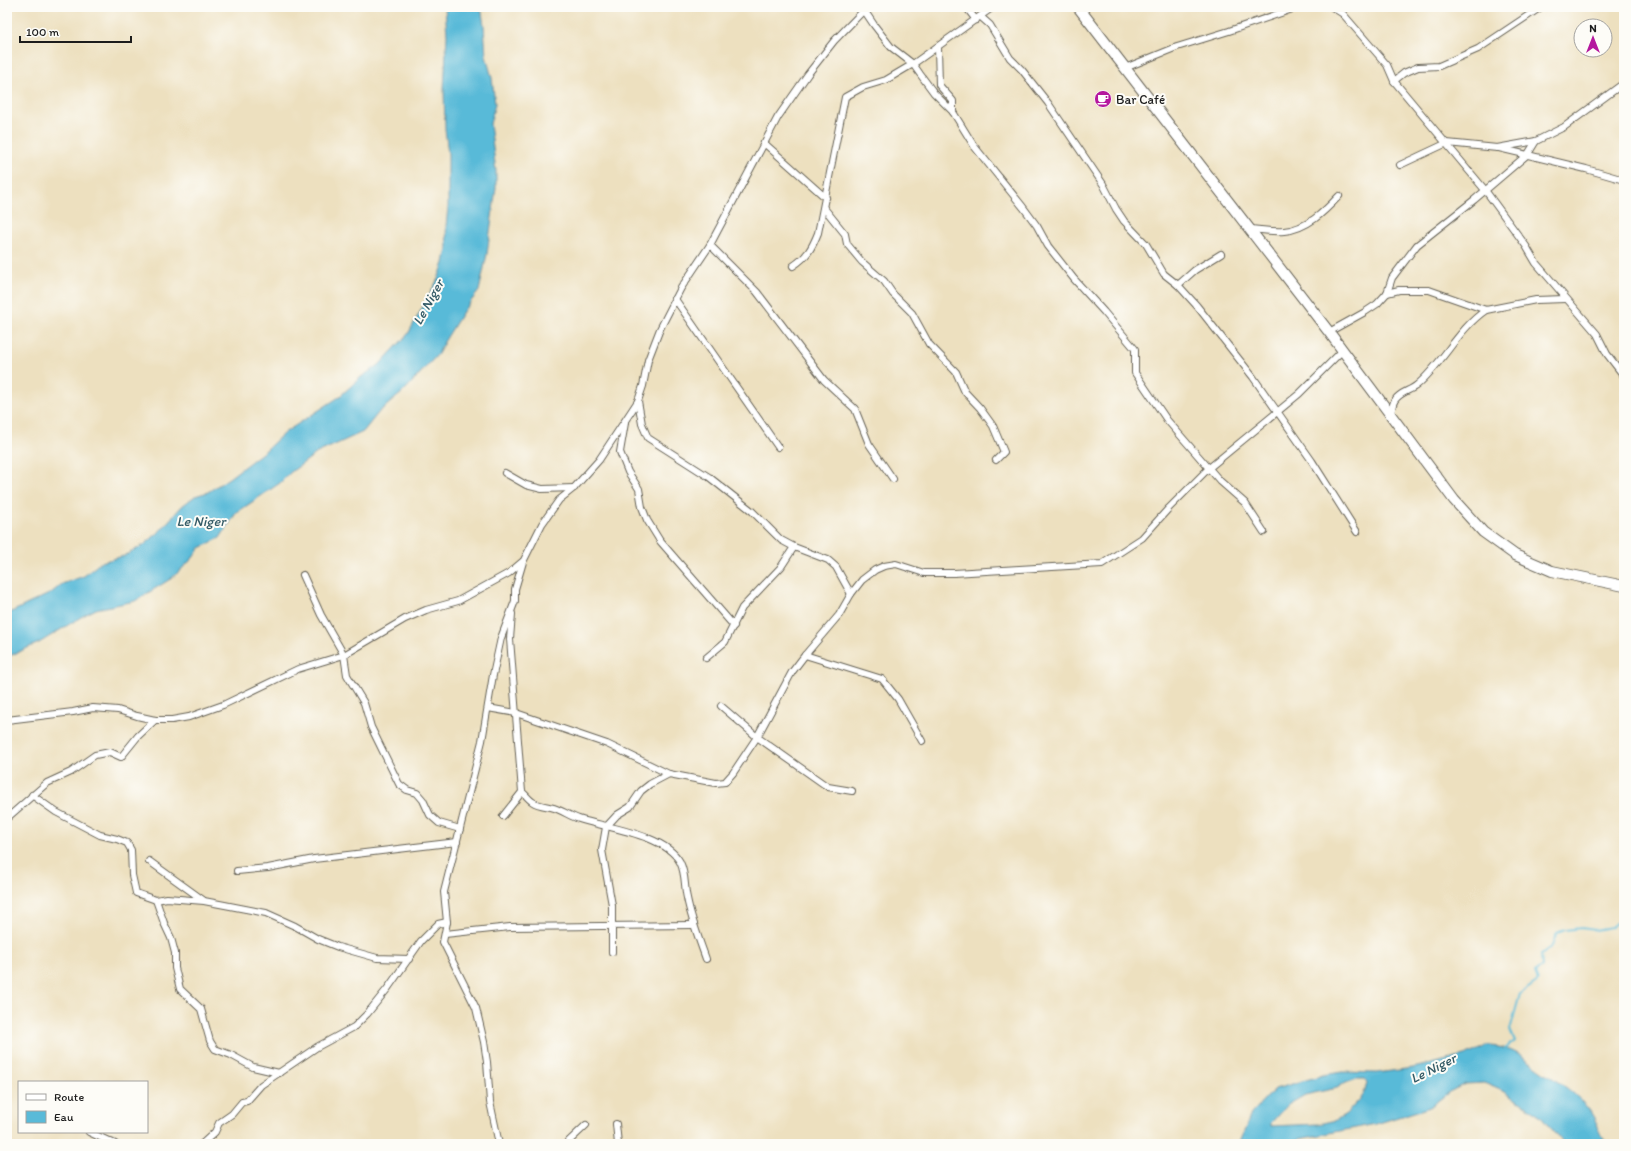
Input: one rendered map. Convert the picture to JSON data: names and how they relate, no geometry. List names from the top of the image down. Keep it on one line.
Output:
{"water":["Le Niger"],"places":{"cafe":["Bar Café"]},"legend":["Route","Eau"],"scale_bar":"100 m","north":"top"}
